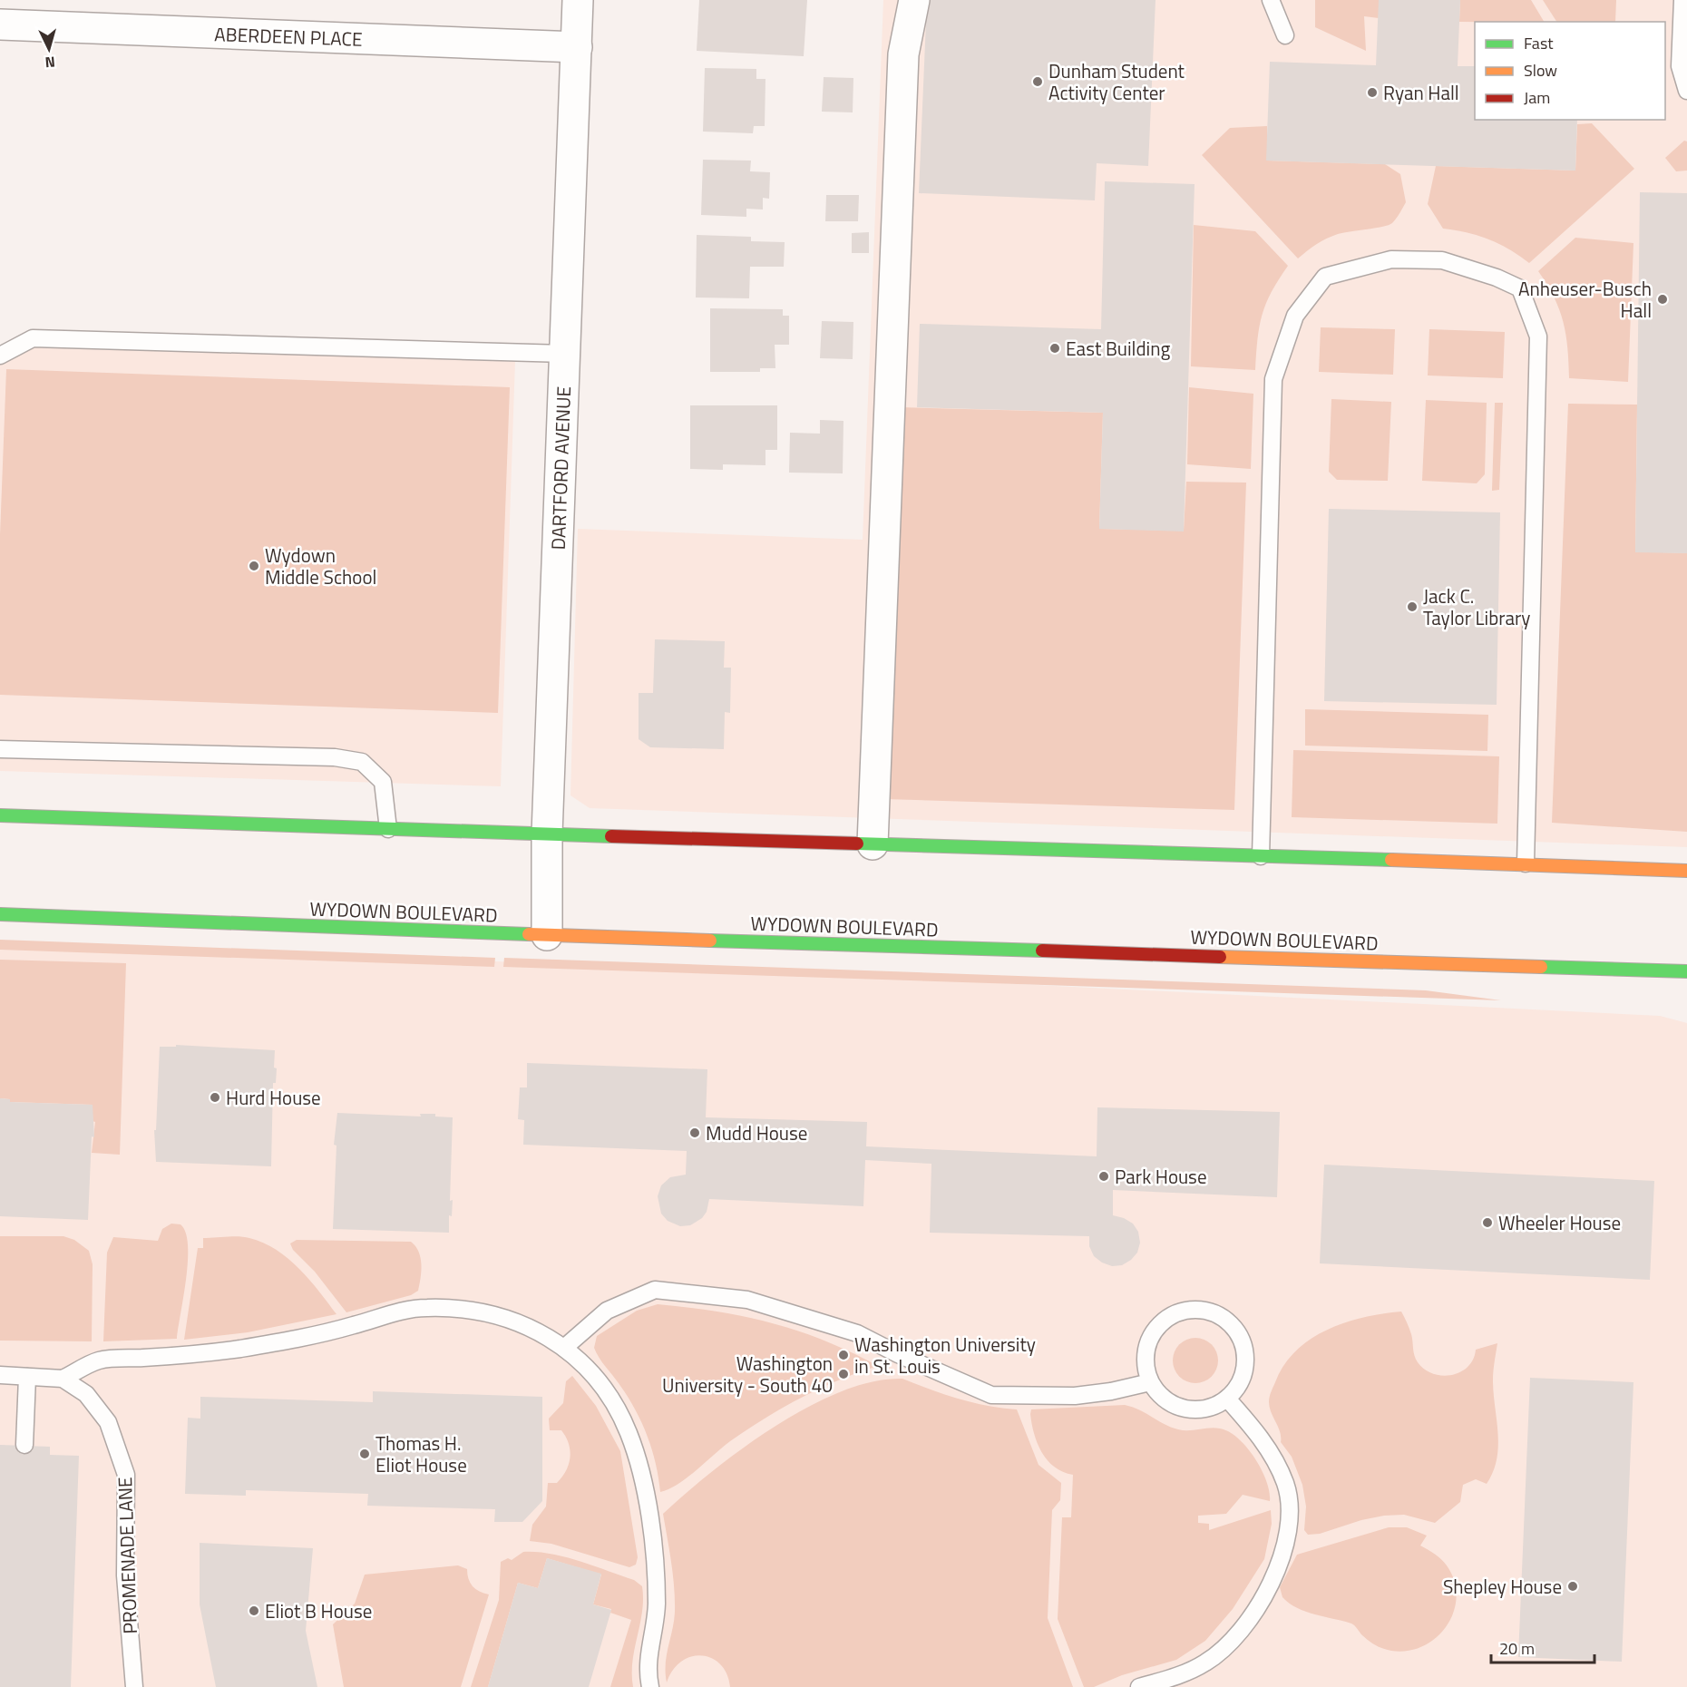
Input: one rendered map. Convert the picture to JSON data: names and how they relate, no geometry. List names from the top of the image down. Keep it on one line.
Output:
{"streets":{"street":["ABERDEEN PLACE","DARTFORD AVENUE","WYDOWN BOULEVARD"],"lane":["PROMENADE LANE"]},"crossings":[["ABERDEEN PLACE","DARTFORD AVENUE"],["DARTFORD AVENUE","WYDOWN BOULEVARD"]],"places":["Dunham Student Activity Center","Ryan Hall","Anheuser-Busch Hall","East Building","Wydown Middle School","Jack C. Taylor Library","Hurd House","Mudd House","Park House","Wheeler House","Washington University in St. Louis","Washington University - South 40","Thomas H. Eliot House","Shepley House","Eliot B House"],"legend":["Fast","Slow","Jam"],"scale_bar":"20 m","north":"bottom"}
